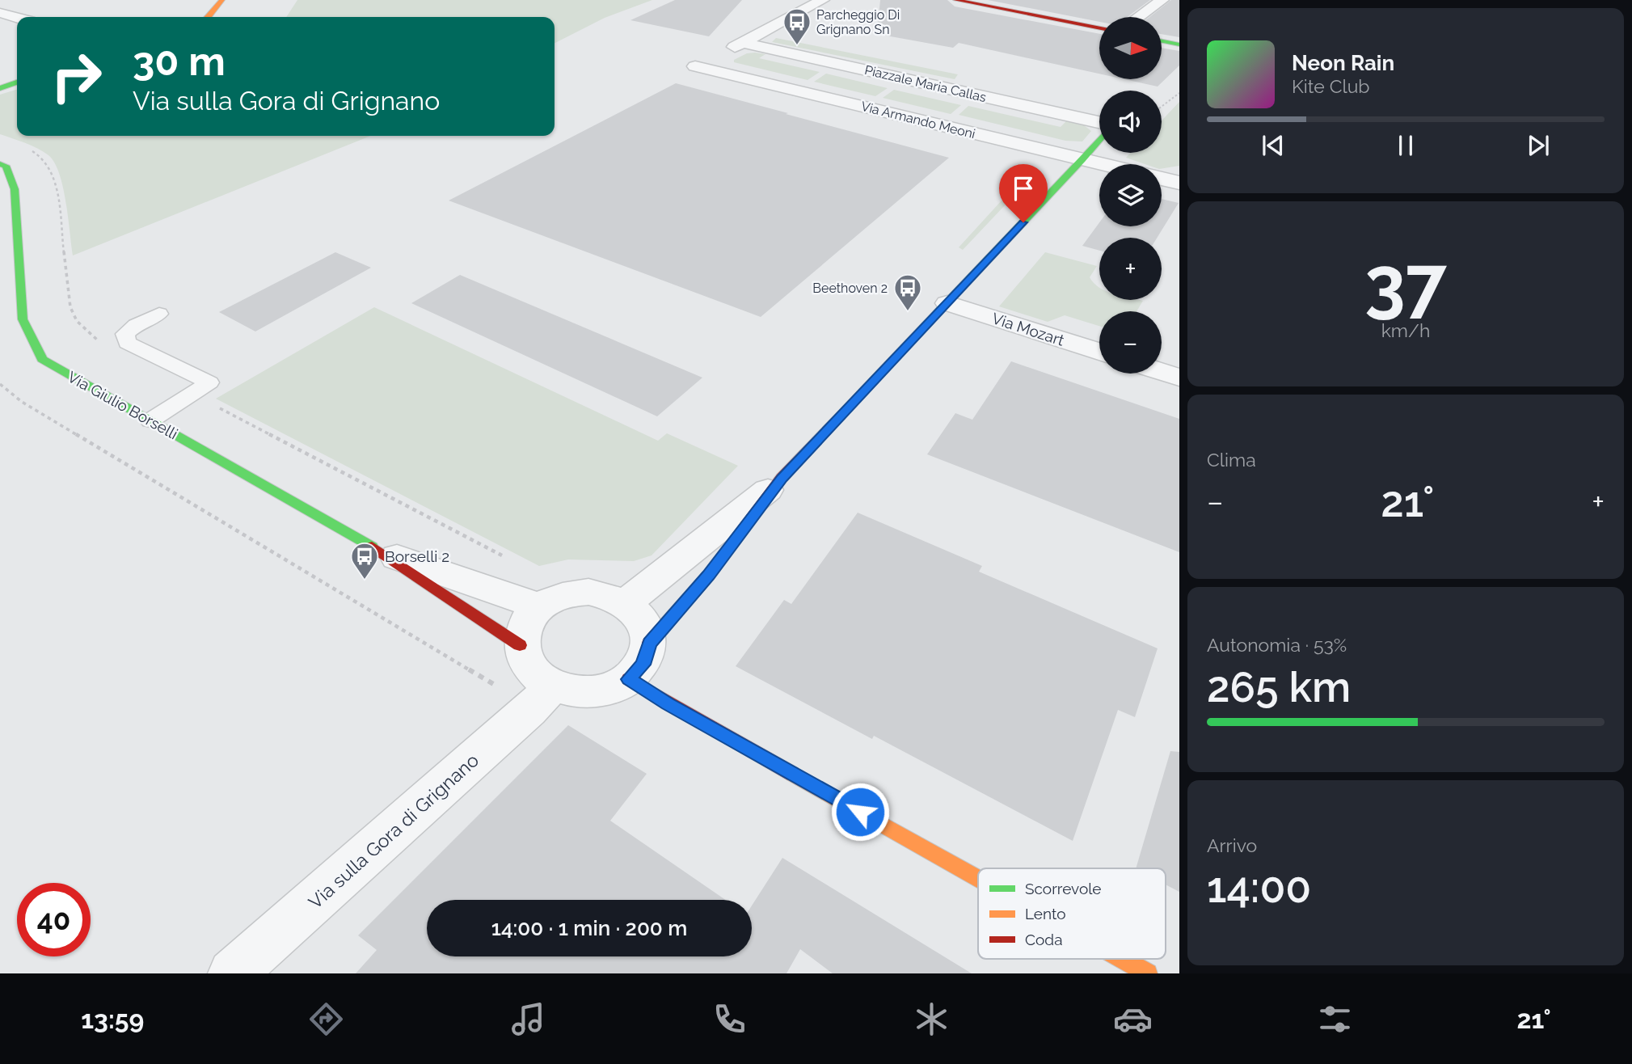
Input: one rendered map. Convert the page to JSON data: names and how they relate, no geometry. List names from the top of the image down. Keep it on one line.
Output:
{"streets":{"street":["Piazzale Maria Callas","Via Armando Meoni","Via Mozart","Via Giulio Borselli","Via sulla Gora di Grignano"]},"crossings":[["Piazzale Maria Callas","Via Armando Meoni"],["Piazzale Maria Callas","Via Mozart"],["Piazzale Maria Callas","Via Giulio Borselli"],["Piazzale Maria Callas","Via sulla Gora di Grignano"],["Via Giulio Borselli","Via sulla Gora di Grignano"]],"places":{"bus stop":["Parcheggio Di Grignano Sn","Beethoven 2","Borselli 2"]},"legend":["Scorrevole","Lento","Coda"],"north":"right","page":{"map_buttons":["+","−"],"turn":["30 m","Via sulla Gora di Grignano"],"song":["Neon Rain","Kite Club"],"tile":[["37","km/h"],"Clima",["Autonomia · 53%","265 km"],["Arrivo","14:00"]],"heat":["−","21°","+"],"limit":"40","trip":"14:00 · 1 min · 200 m","tabs":["13:59","21°"]}}
